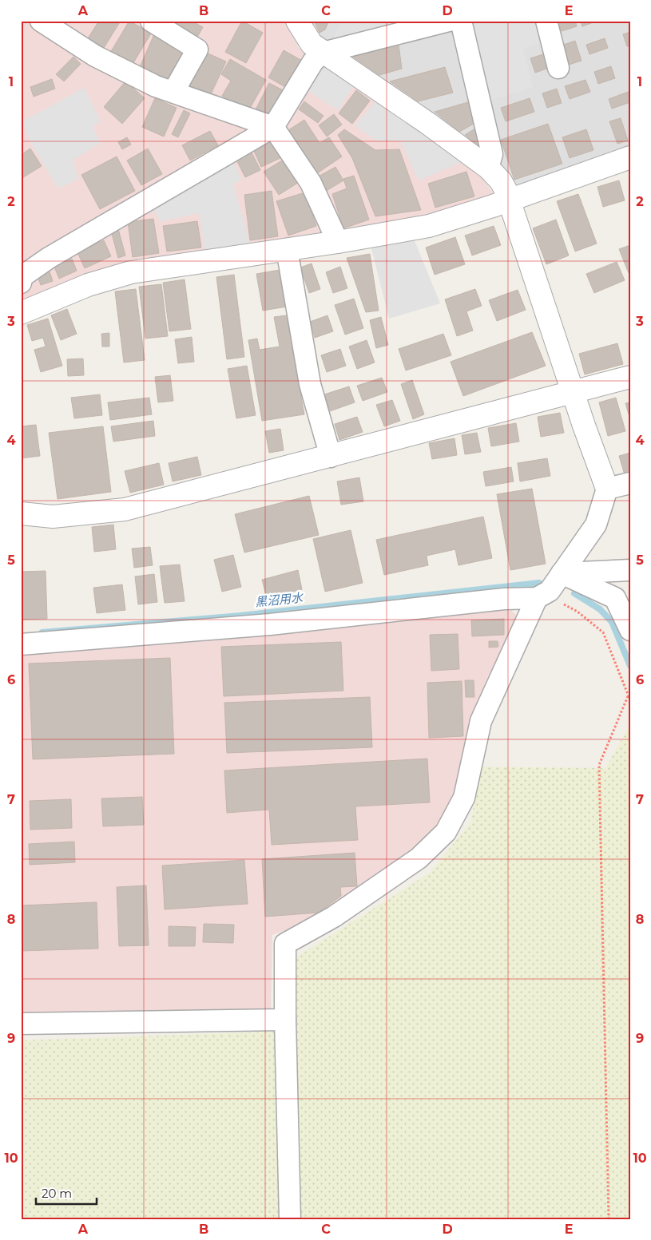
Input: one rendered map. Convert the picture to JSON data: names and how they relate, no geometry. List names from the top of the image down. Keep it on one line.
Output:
{"water":["黒沼用水"],"scale_bar":"20 m","grid":{"columns":["A","B","C","D","E"],"rows":["1","2","3","4","5","6","7","8","9","10"]}}
